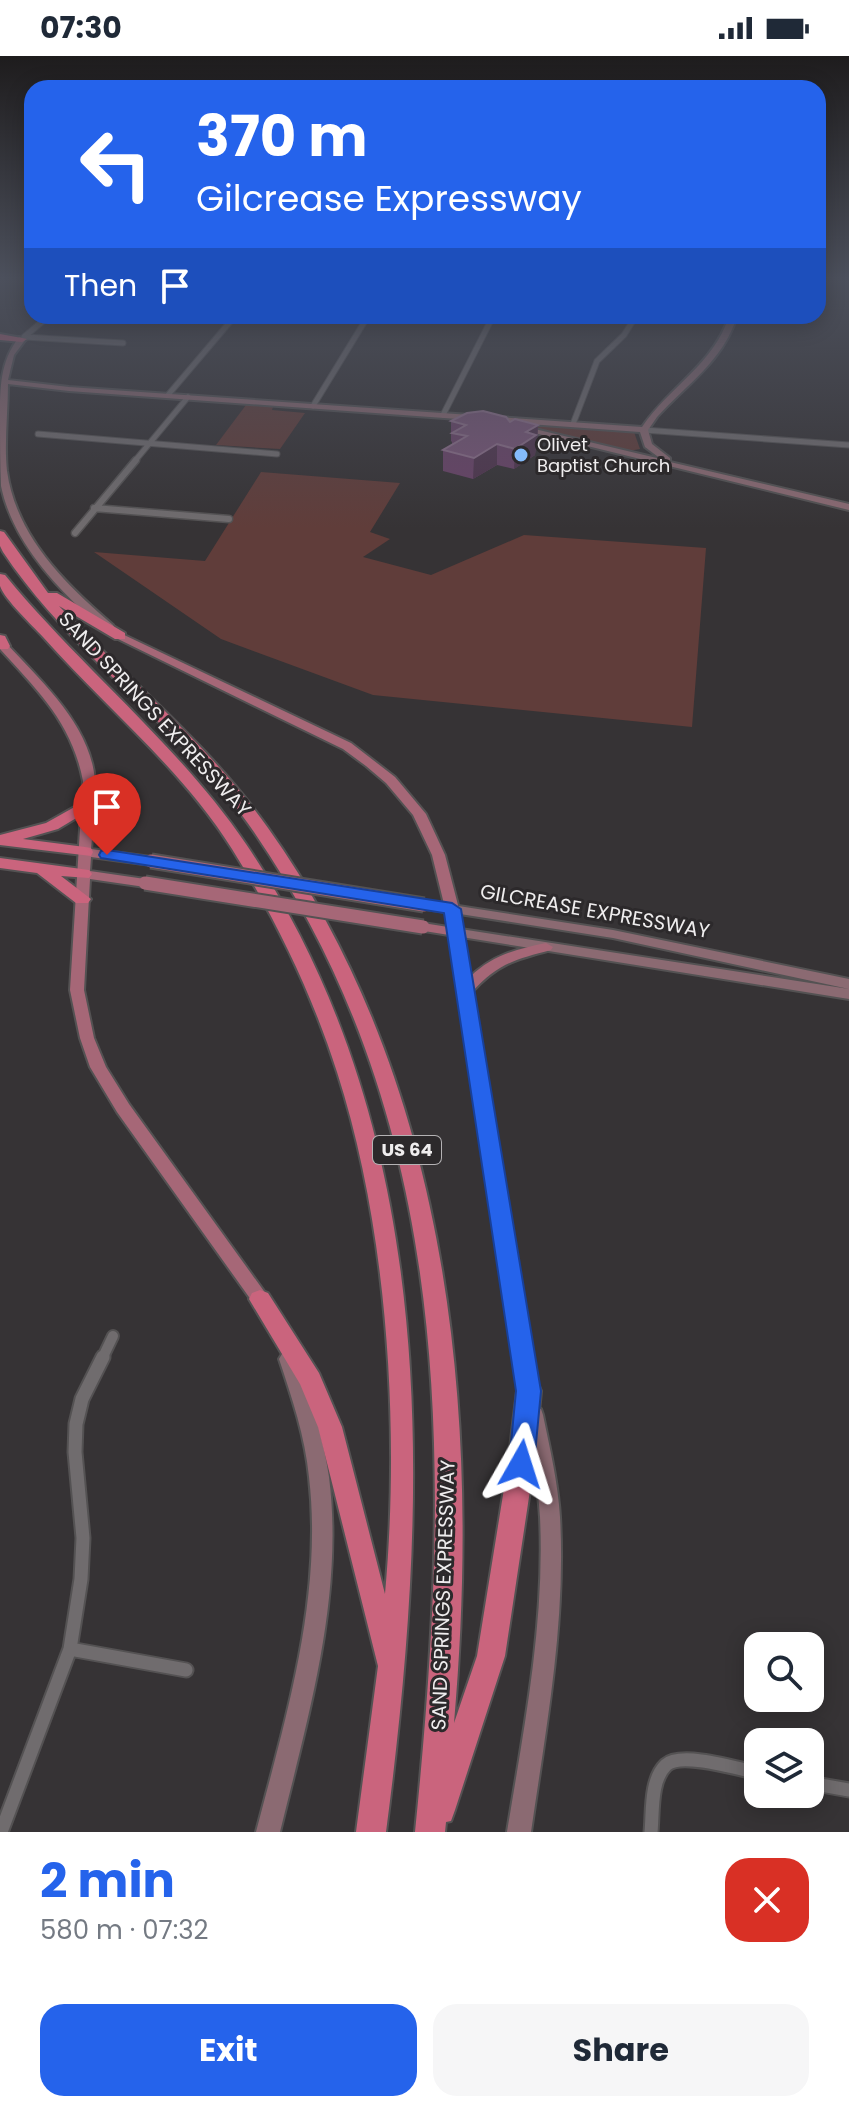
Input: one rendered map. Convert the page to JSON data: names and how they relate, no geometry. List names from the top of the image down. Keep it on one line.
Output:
{"streets":{"highway":["SAND SPRINGS EXPRESSWAY","GILCREASE EXPRESSWAY","US 64"]},"places":["Olivet Baptist Church"],"page":{"status":"07:30","turn":["370 m","Gilcrease Expressway"],"then":"Then","heading":["2 min","580 m · 07:32"],"buttons":["Exit","Share"]}}
